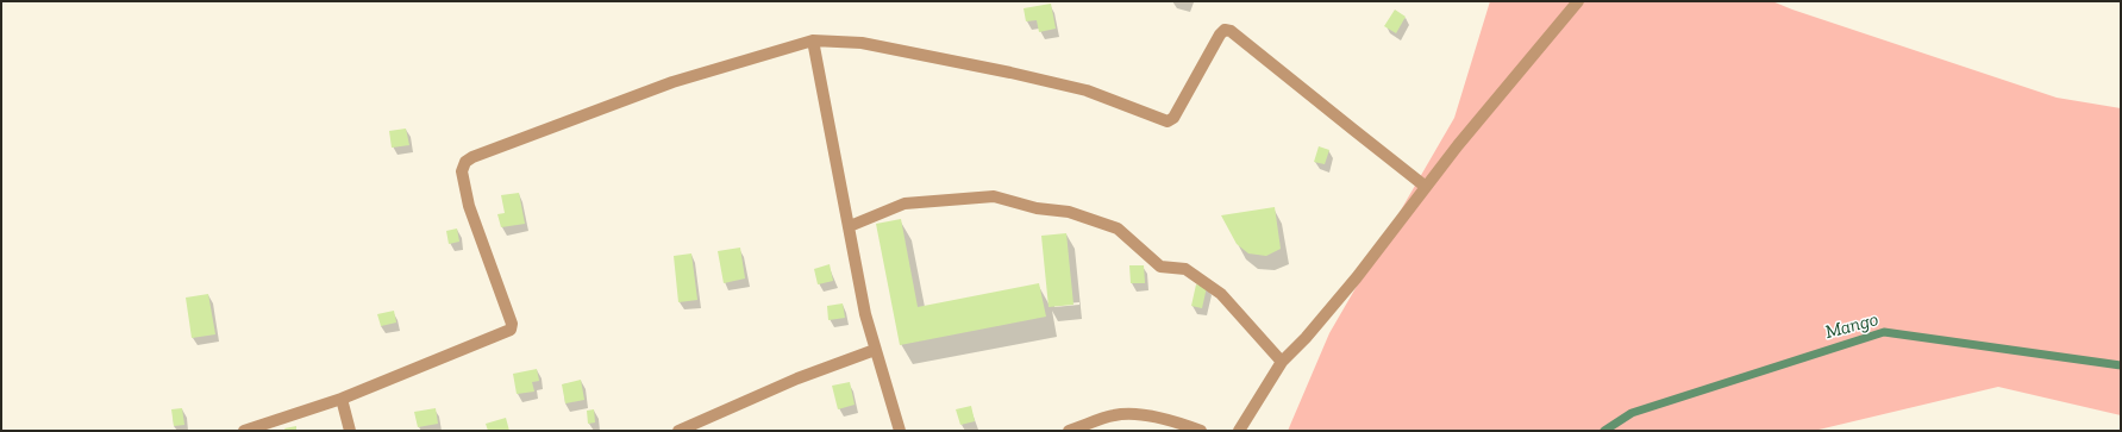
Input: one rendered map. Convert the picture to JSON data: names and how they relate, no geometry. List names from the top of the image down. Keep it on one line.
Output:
{"water":["Mango"]}
